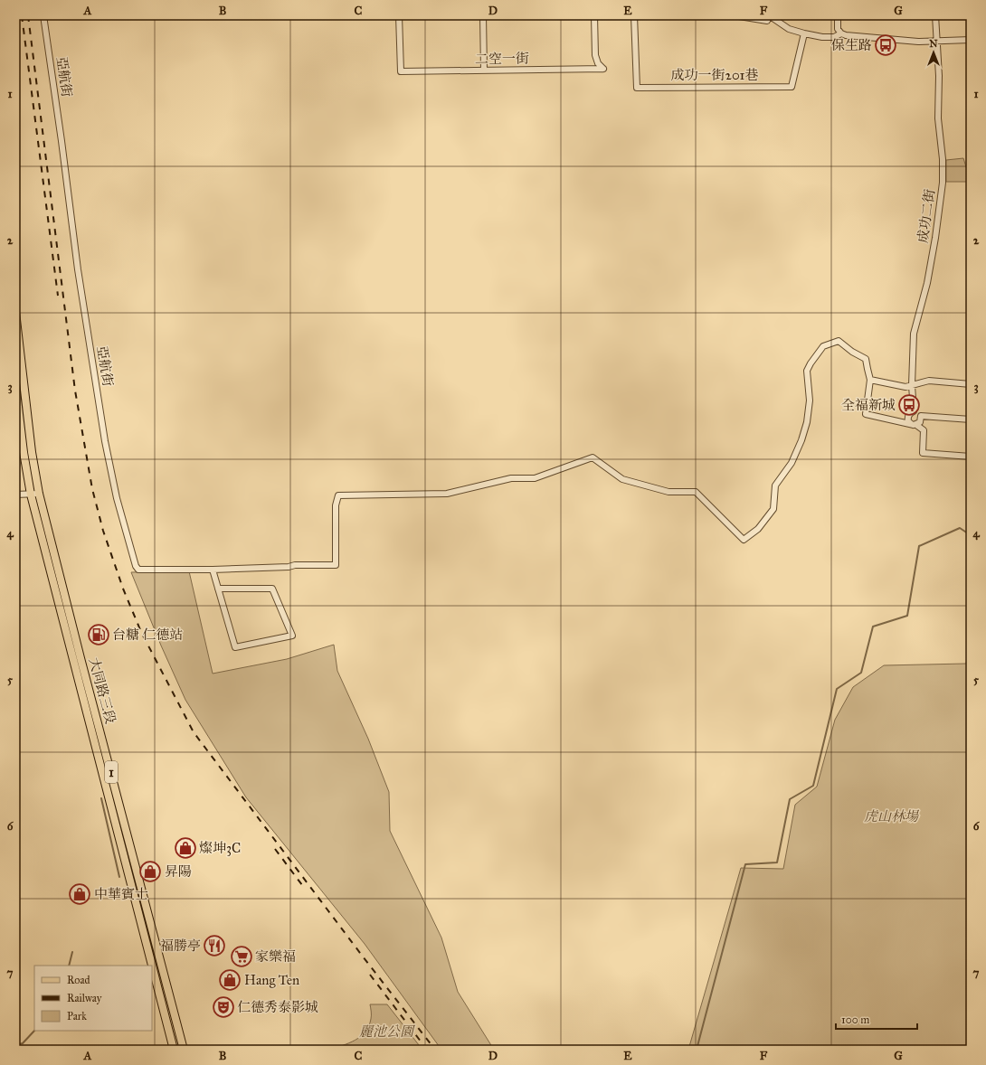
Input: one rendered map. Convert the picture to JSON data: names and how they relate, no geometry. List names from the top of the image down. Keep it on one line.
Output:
{"streets":{"main road":["大同路三段","1"],"street":["二空一街","成功一街201巷","亞航街","成功二街"]},"parks":["虎山林場","麗池公園"],"places":{"bus stop":["保生路","全福新城"],"fuel station":["台糖 仁德站"],"shop":["燦坤3C","昇陽","中華賓士","Hang Ten"],"restaurant":["福勝亭"],"supermarket":["家樂福"],"theatre":["仁德秀泰影城"]},"legend":["Road","Railway","Park"],"scale_bar":"100 m","north":"top","grid":{"columns":["A","B","C","D","E","F","G"],"rows":["1","2","3","4","5","6","7"]}}
